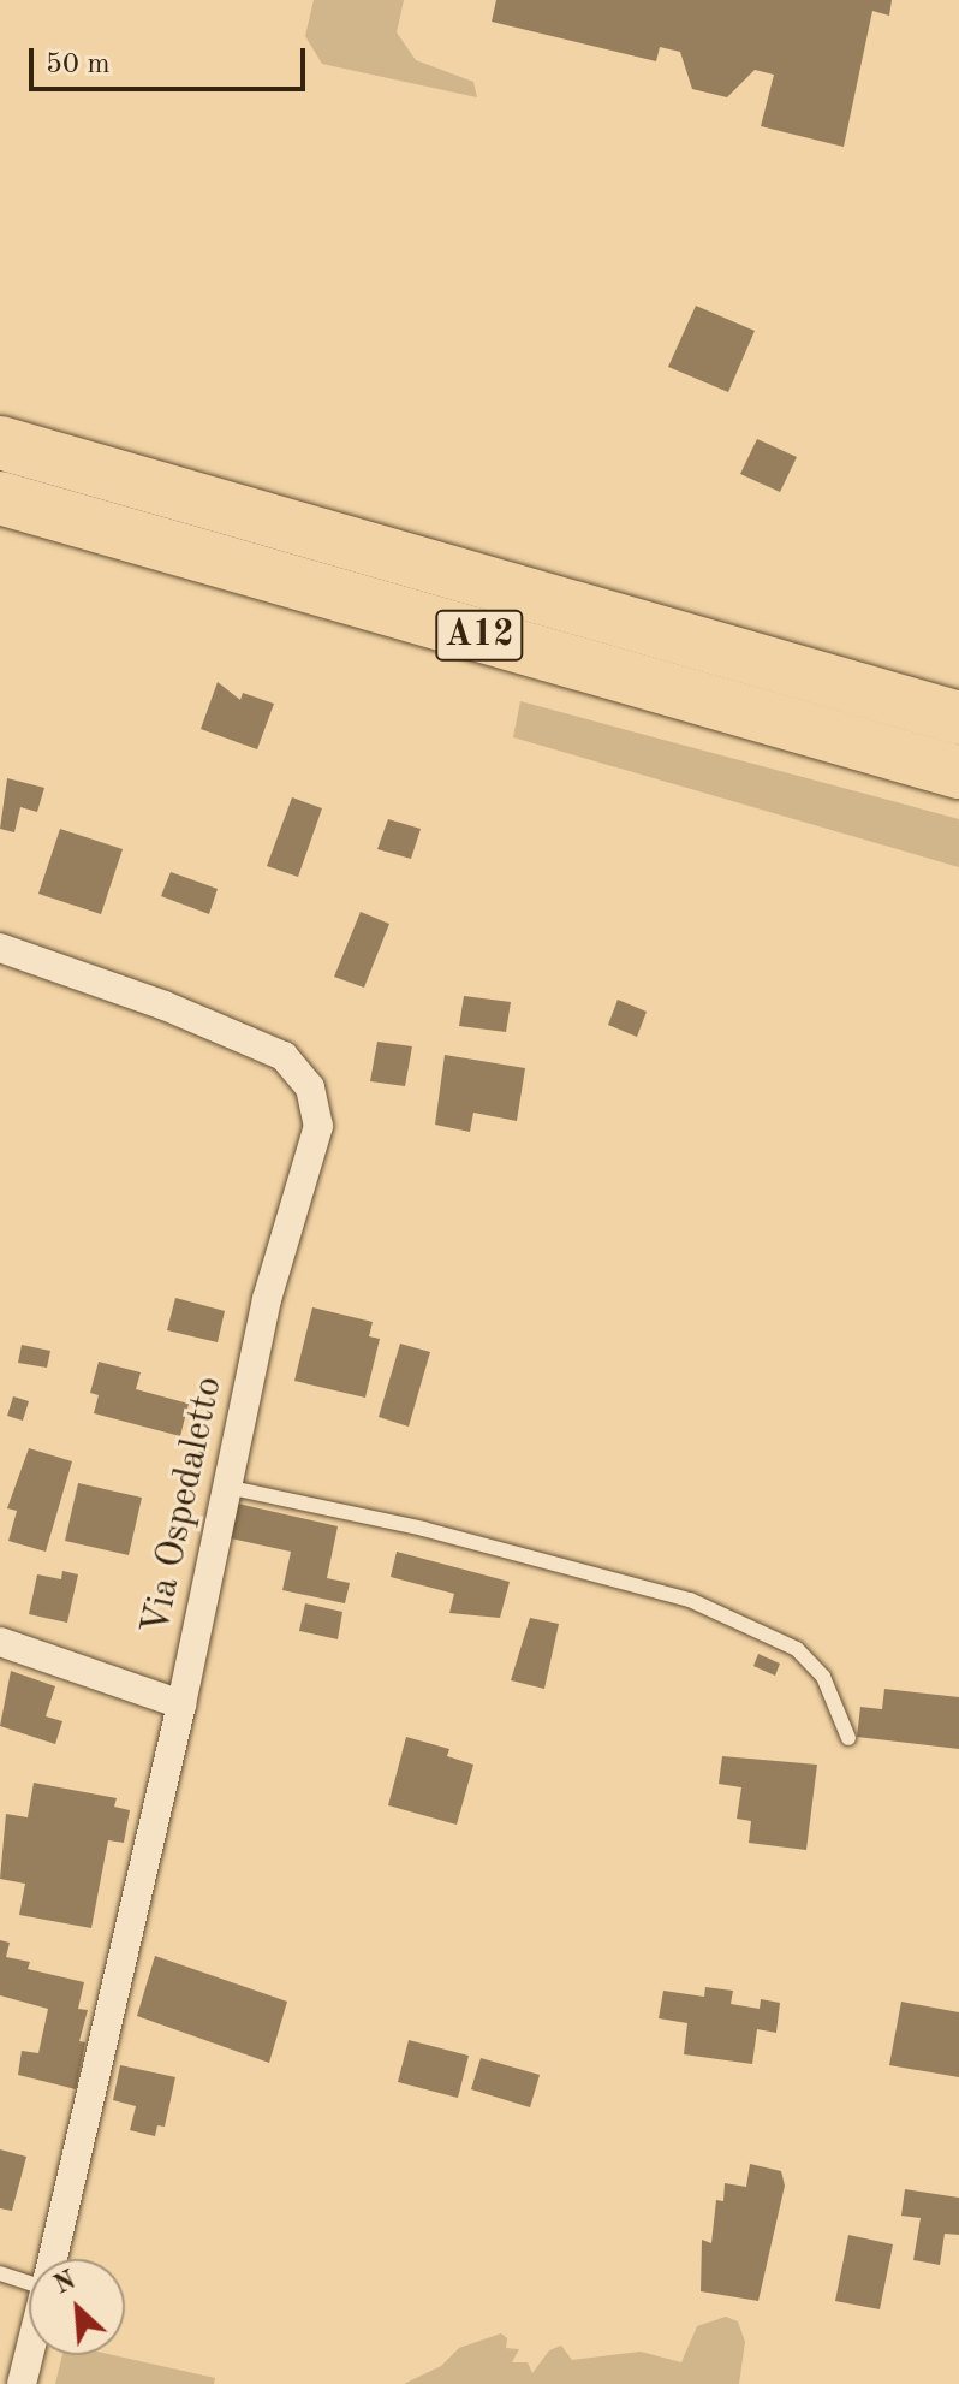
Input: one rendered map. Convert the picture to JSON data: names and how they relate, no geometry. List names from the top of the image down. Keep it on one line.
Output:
{"streets":{"highway":["A12"],"street":["Via Ospedaletto"]},"scale_bar":"50 m","north":"top left"}
